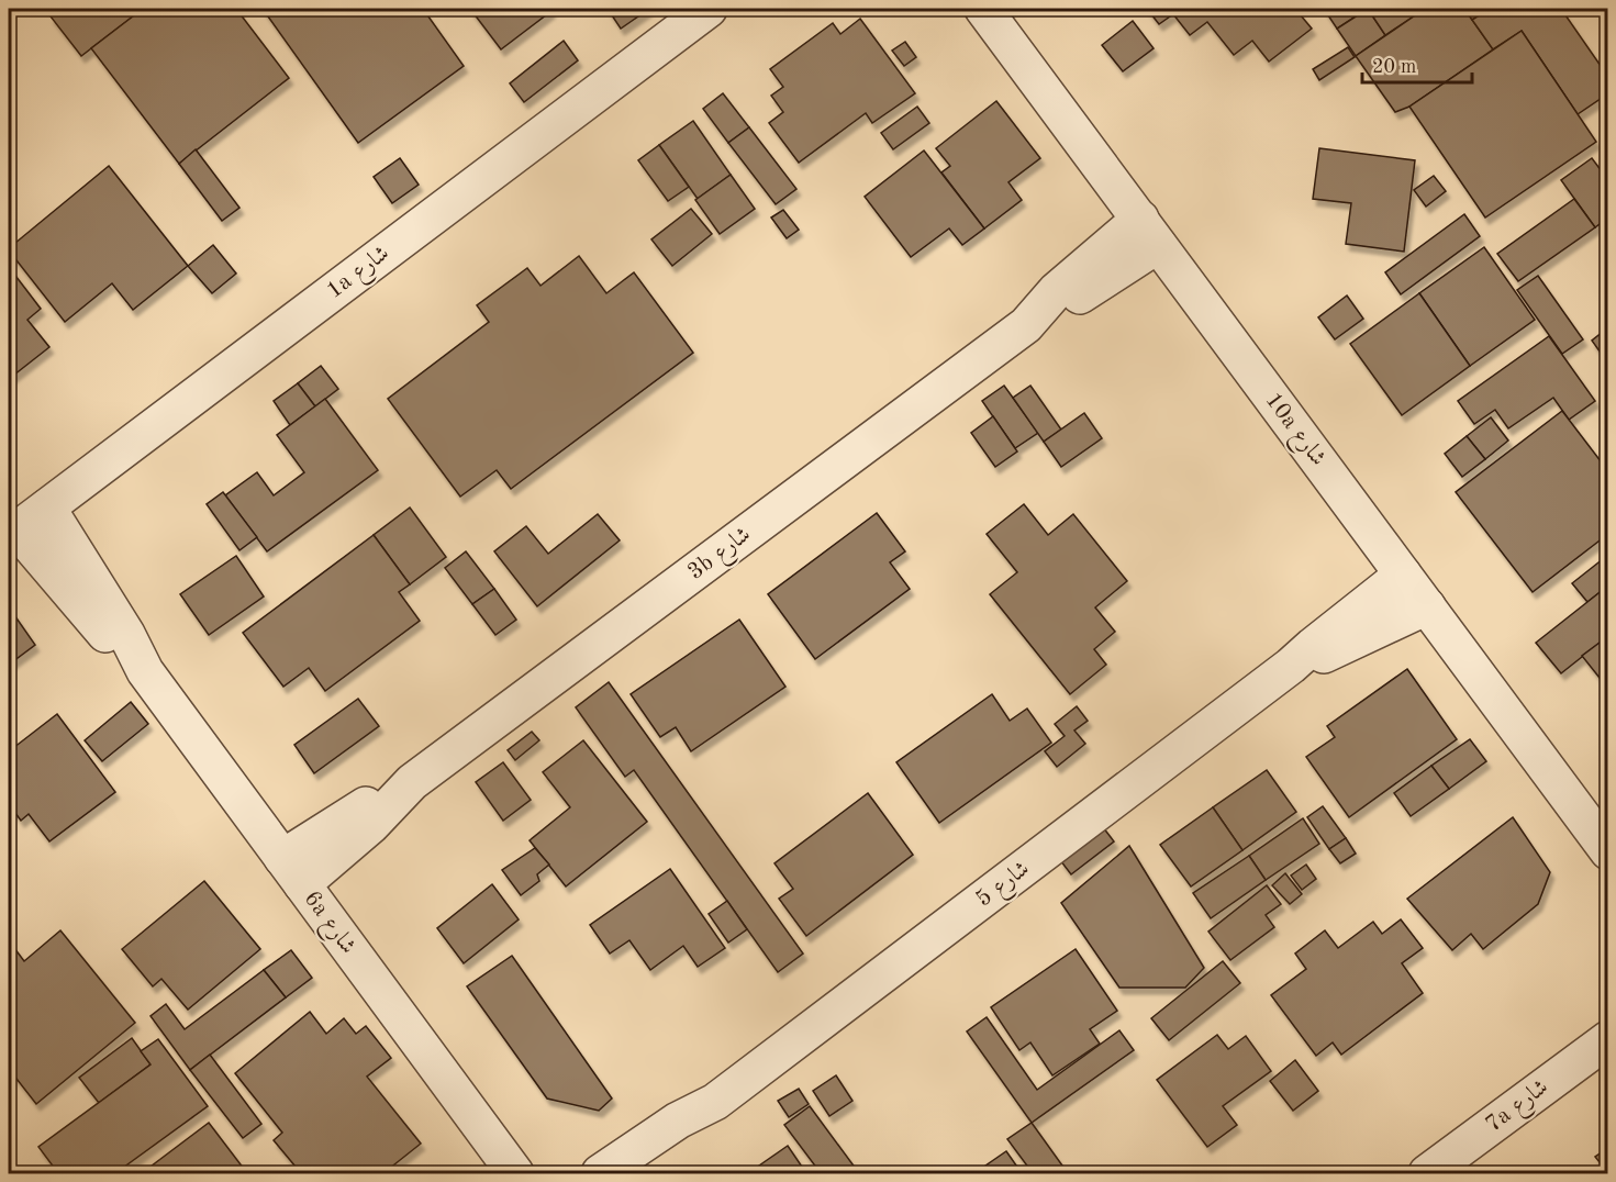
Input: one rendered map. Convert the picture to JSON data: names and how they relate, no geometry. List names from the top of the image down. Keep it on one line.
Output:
{"streets":{"street":["1a شارع","10a شارع","3b شارع","شارع 5","6a شارع","7a شارع"]},"crossings":[["1a شارع","6a شارع"],["10a شارع","3b شارع"],["10a شارع","شارع 5"],["3b شارع","6a شارع"]],"scale_bar":"20 m"}
